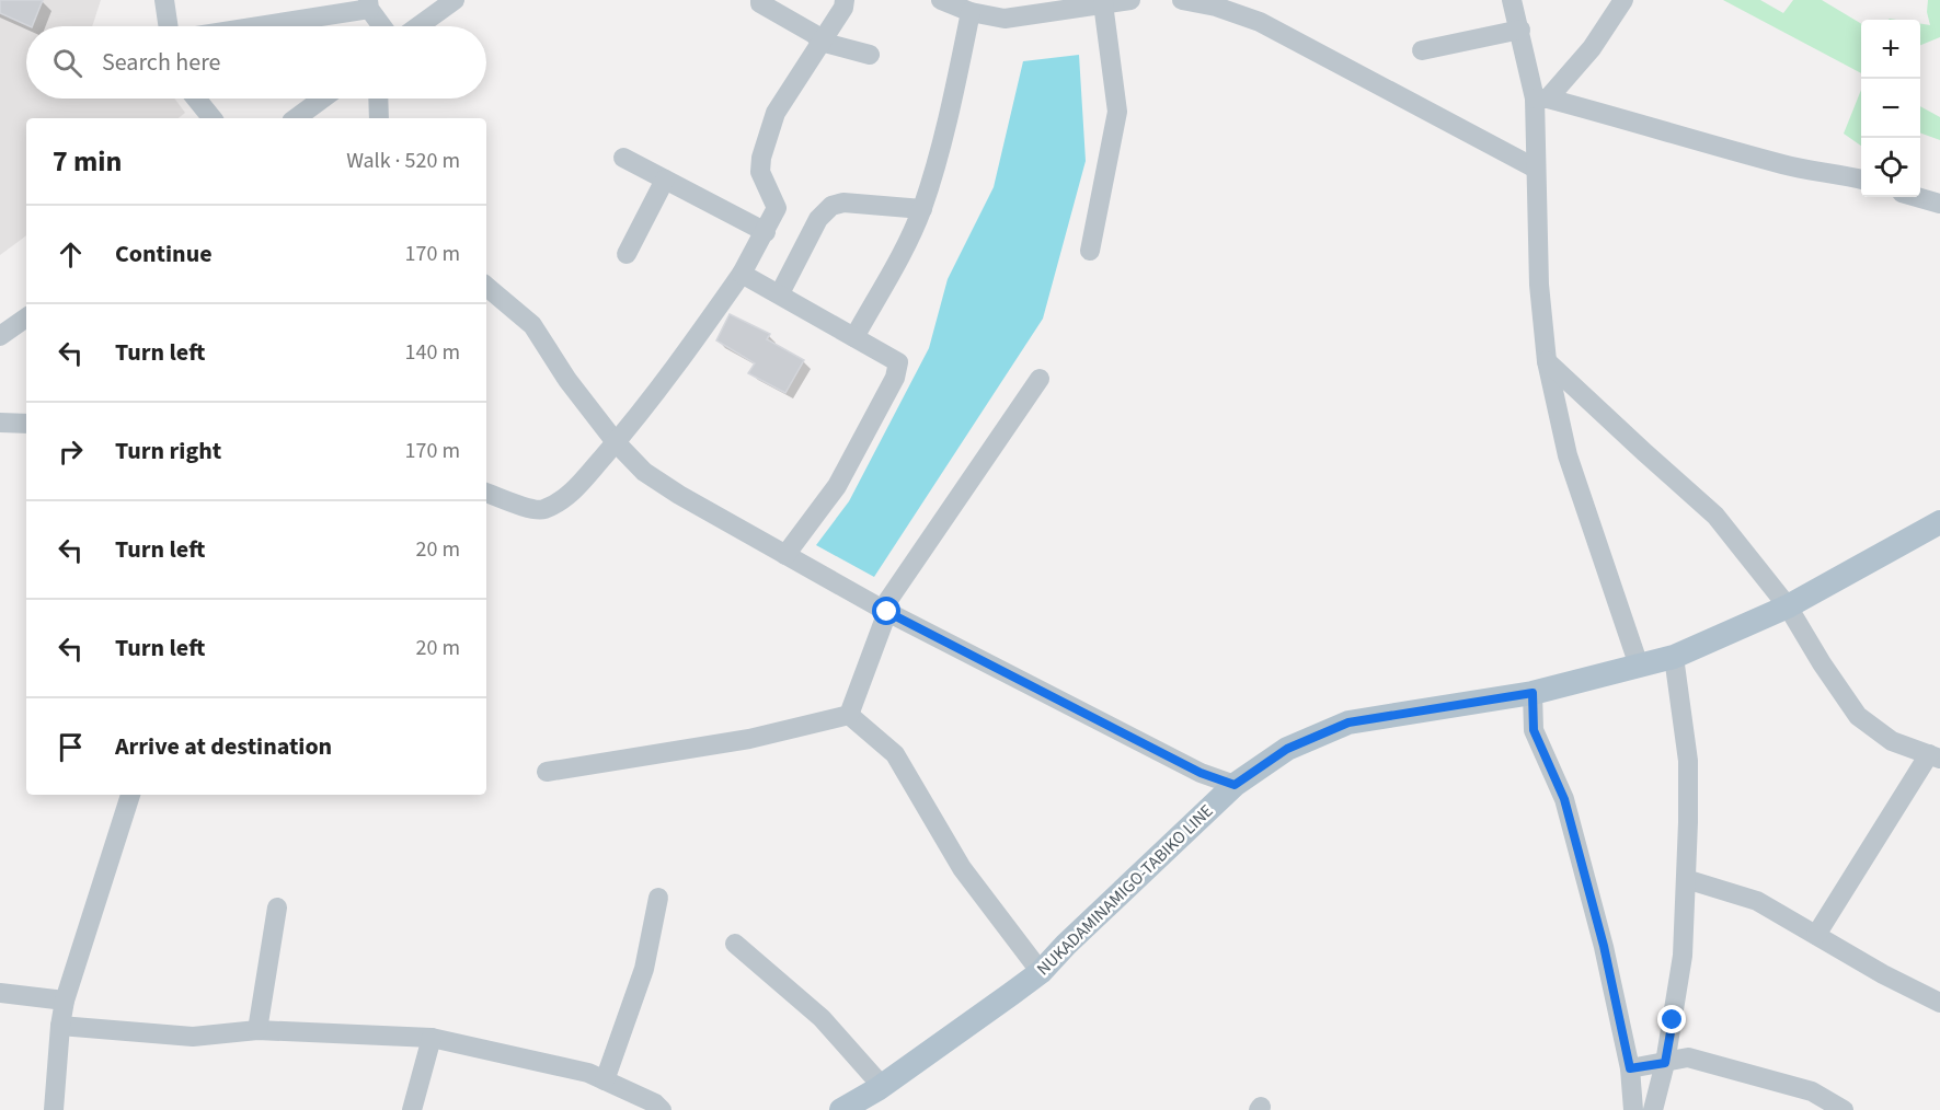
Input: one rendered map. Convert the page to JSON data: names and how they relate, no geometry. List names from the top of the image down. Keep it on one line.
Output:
{"streets":{"main road":["NUKADAMINAMIGO-TABIKO LINE"]},"page":{"map_buttons":["+","−"],"search":"Search here","heading":["7 min","Walk · 520 m"],"list":[["Continue","170 m"],["Turn left","140 m"],["Turn right","170 m"],["Turn left","20 m"],["Turn left","20 m"],"Arrive at destination"]}}
